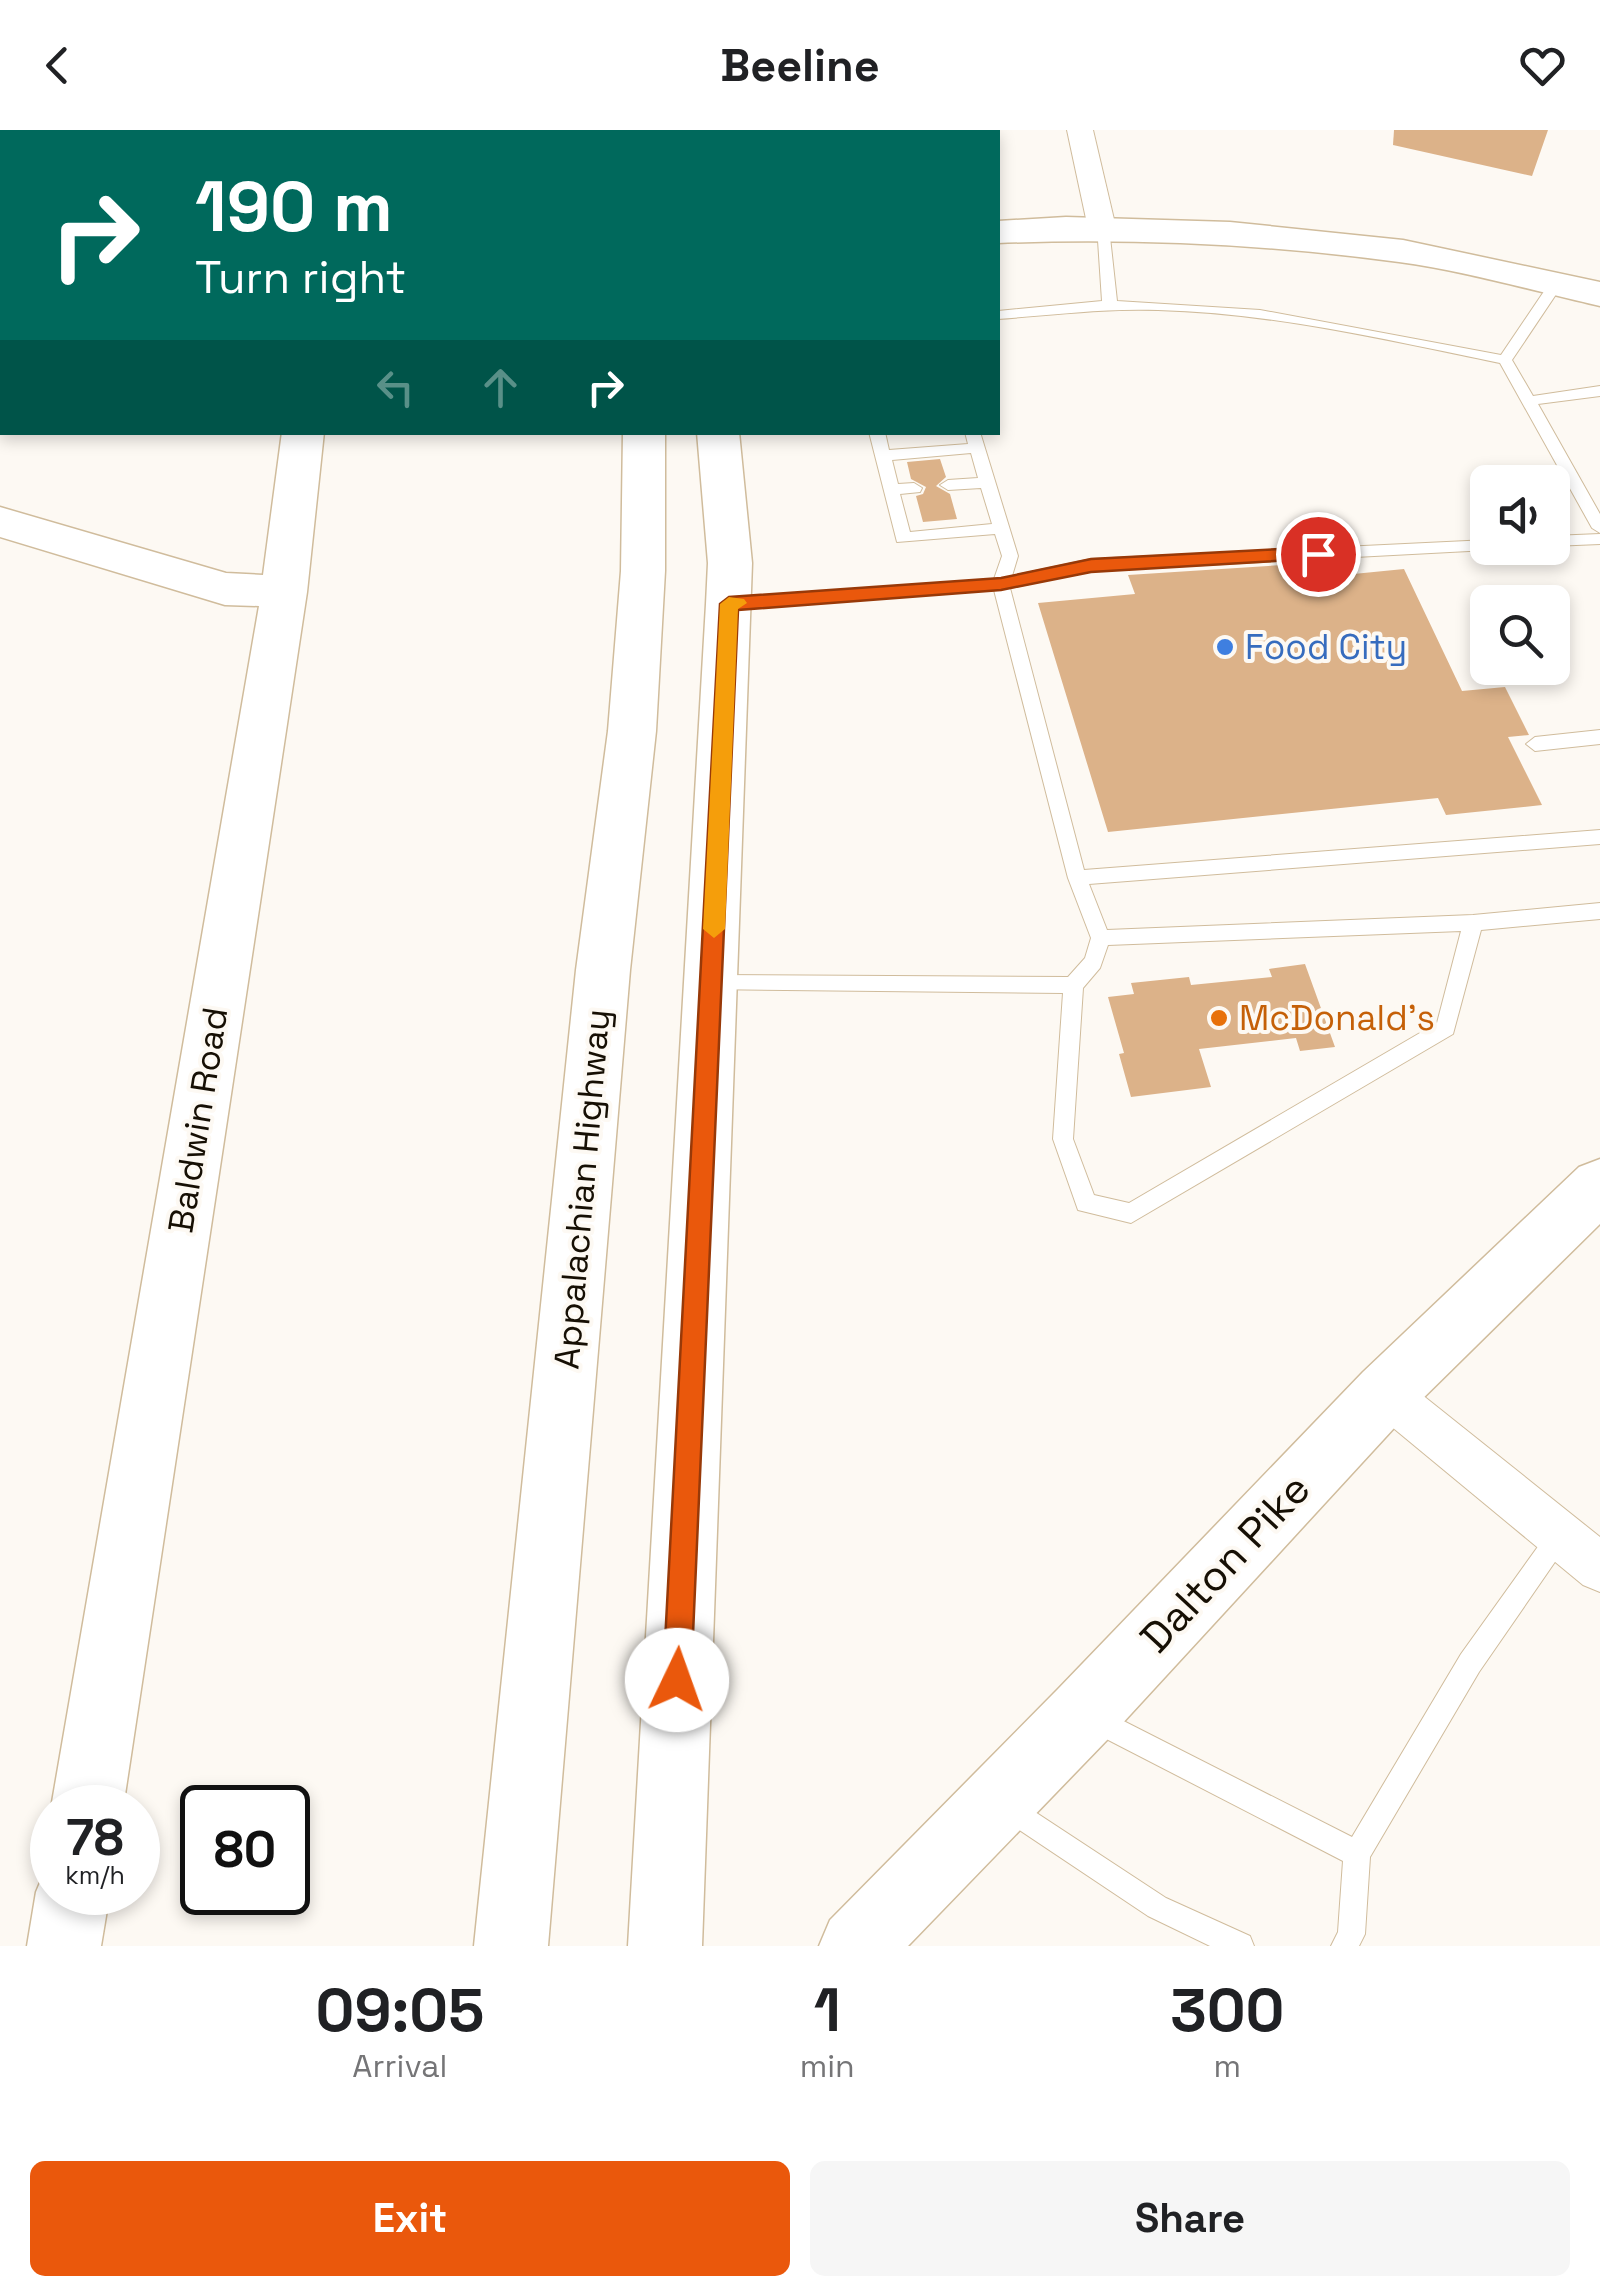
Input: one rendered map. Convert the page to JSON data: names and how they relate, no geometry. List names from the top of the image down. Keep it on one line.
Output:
{"streets":{"main road":["Baldwin Road","Appalachian Highway","Dalton Pike"]},"places":["Food City","McDonald's"],"page":{"header":"Beeline","turn":["190 m","Turn right"],"speed":"78 km/h","limit":"80","eta":["09:05","Arrival","1","min","300","m"],"buttons":["Exit","Share"]}}
